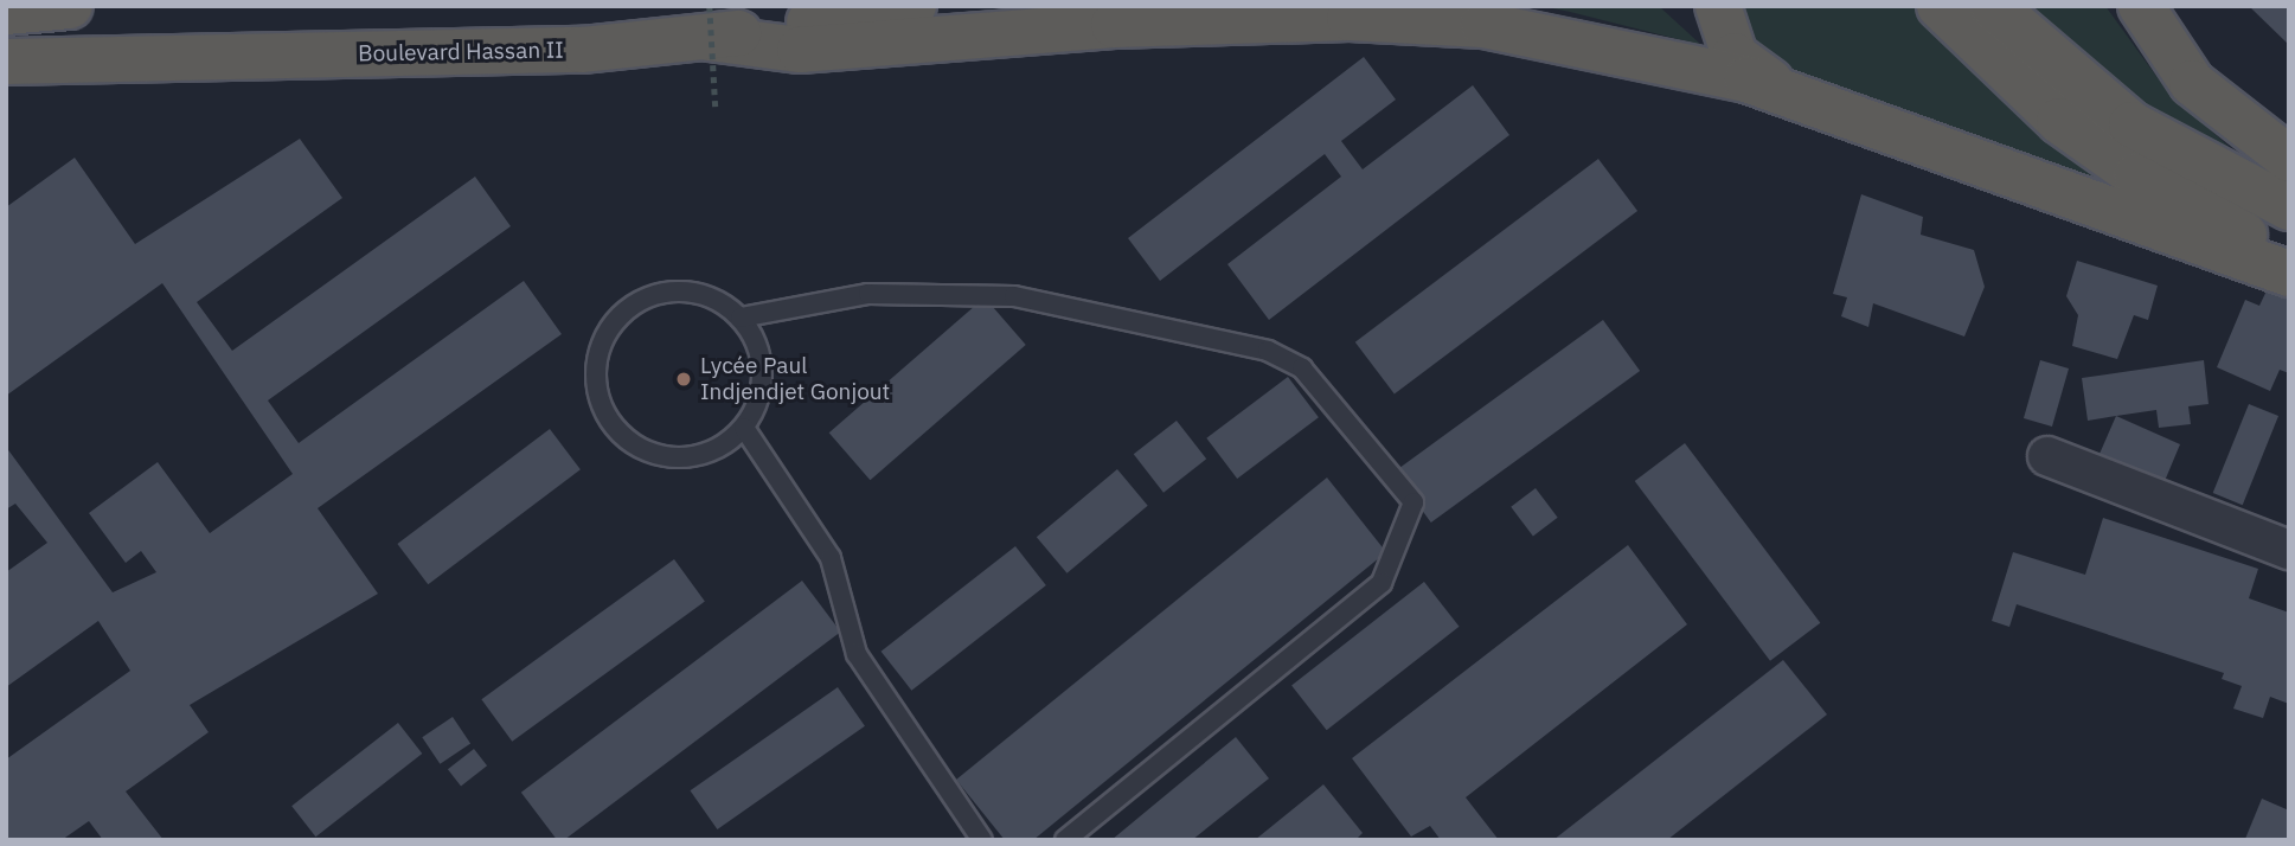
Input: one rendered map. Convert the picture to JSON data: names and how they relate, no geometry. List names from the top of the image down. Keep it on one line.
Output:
{"streets":{"highway":["Boulevard Hassan II"]},"places":["Lycée Paul Indjendjet Gonjout"]}
